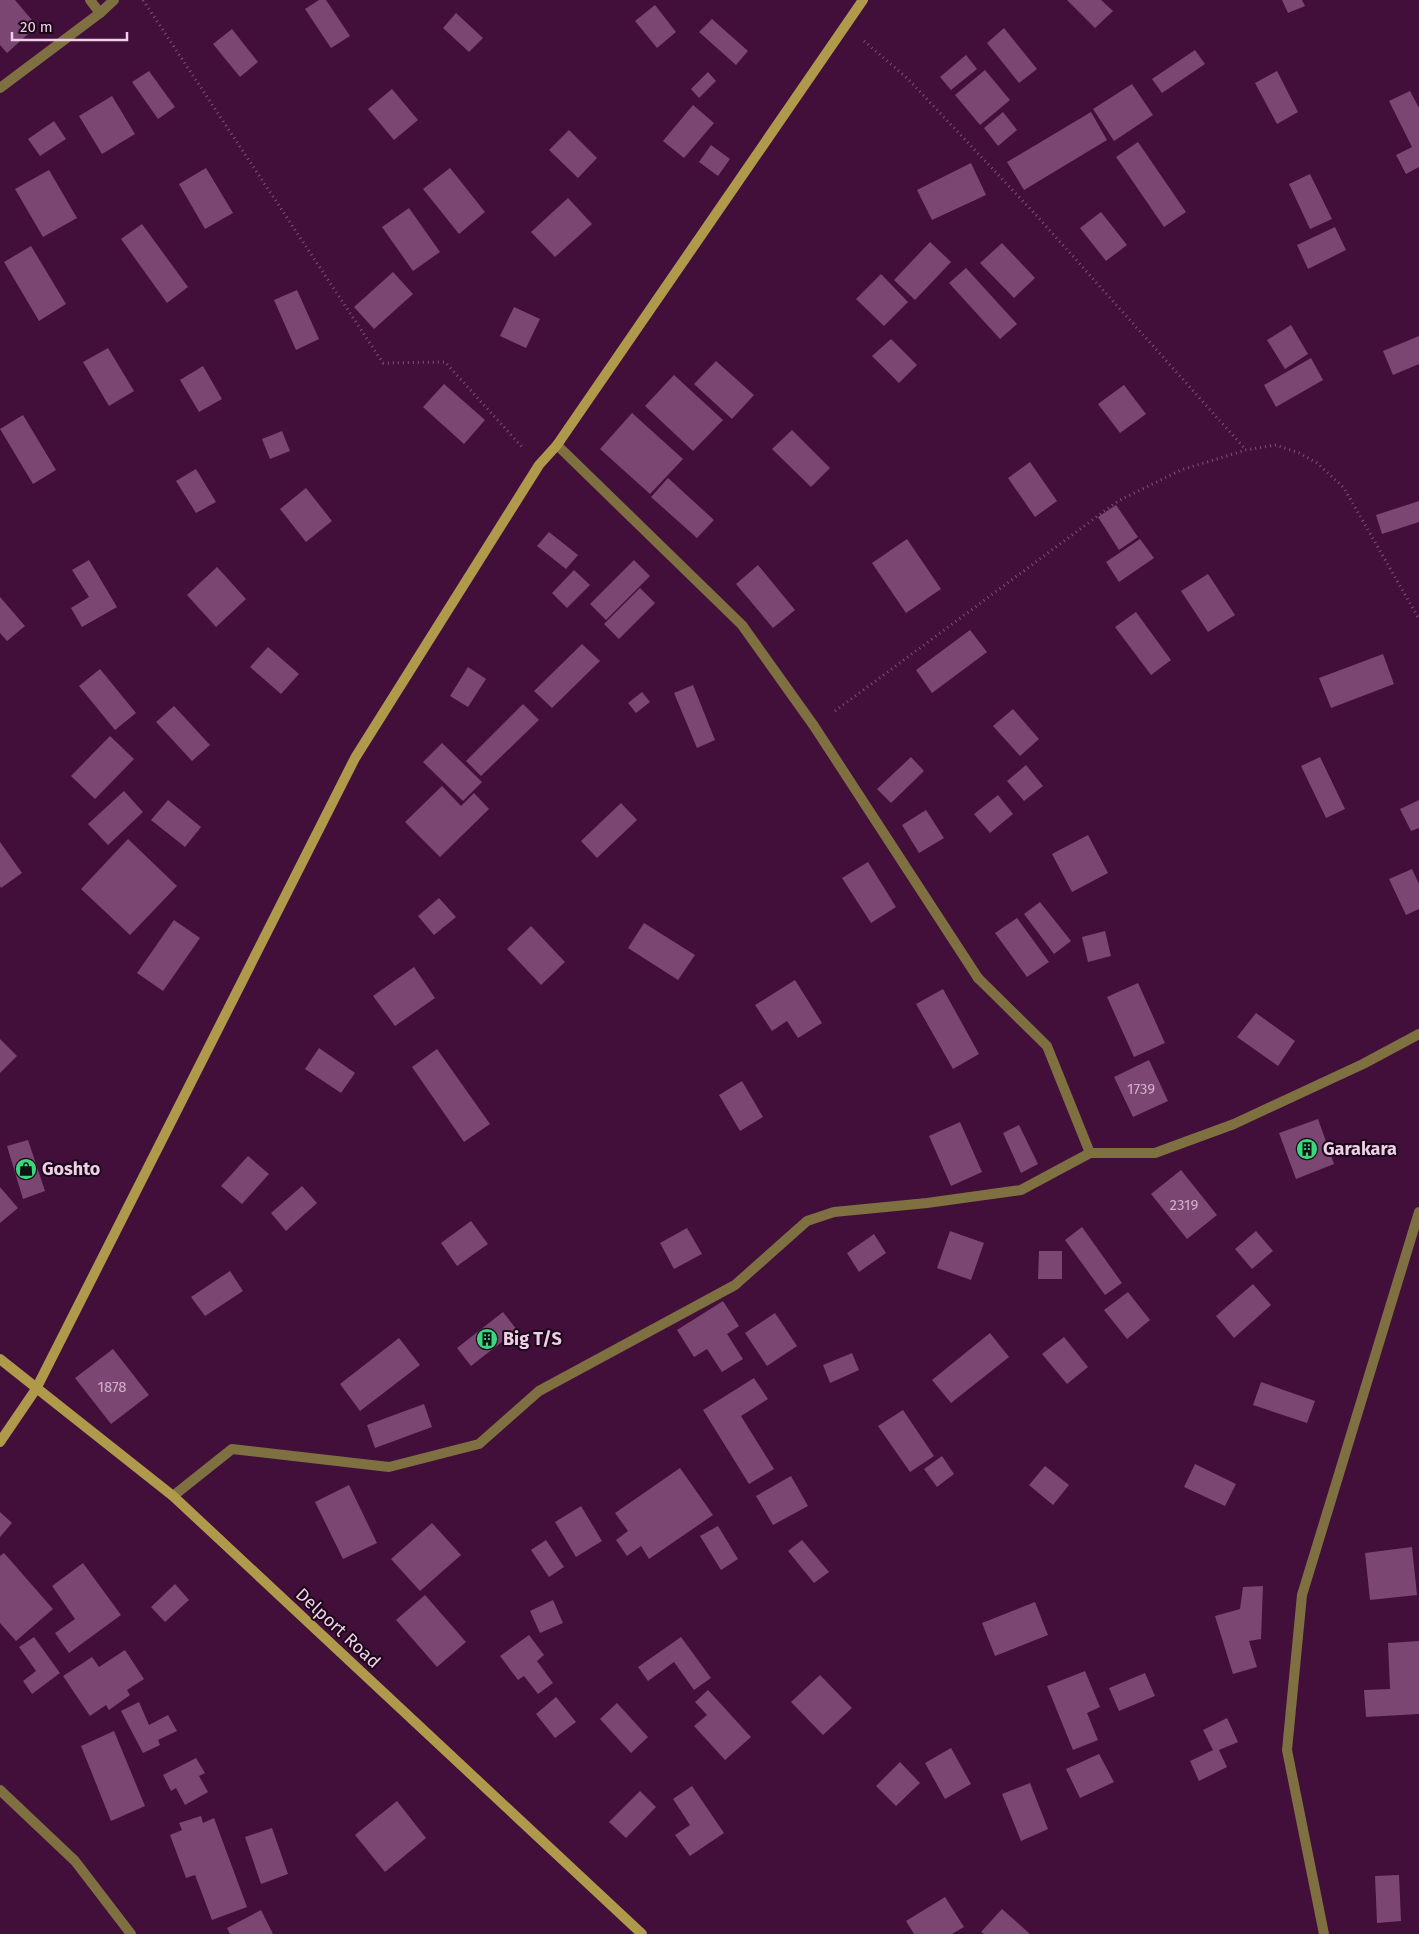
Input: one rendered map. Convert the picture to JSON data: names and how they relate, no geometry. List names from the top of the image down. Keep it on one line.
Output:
{"streets":{"street":["Delport Road"]},"places":{"building":["Garakara","Big T/S"],"shop":["Goshto"]},"house_numbers":["1739","2319","1878"],"scale_bar":"20 m"}
